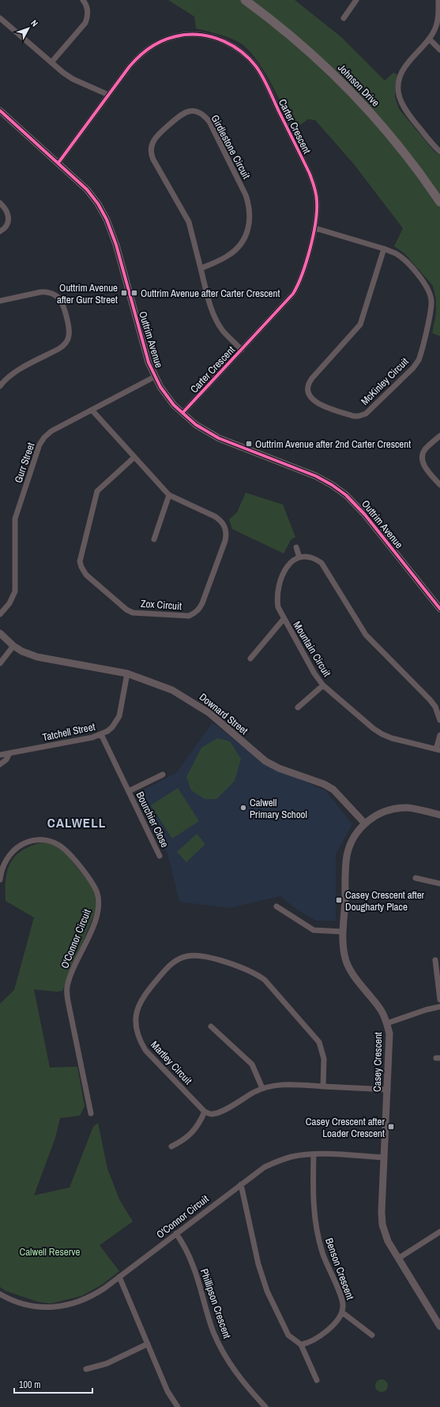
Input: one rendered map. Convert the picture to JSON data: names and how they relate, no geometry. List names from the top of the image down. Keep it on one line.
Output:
{"streets":{"main road":["Johnson Drive"],"street":["Carter Crescent","Girdlestone Circuit","Outtrim Avenue","McKinley Circuit","Gurr Street","Zox Circuit","Mountain Circuit","Downard Street","Tatchell Street","Bourchier Close","O'Connor Circuit","Casey Crescent","Martley Circuit","Benson Crescent","Phillipson Crescent"]},"crossings":[["Carter Crescent","Girdlestone Circuit"],["Carter Crescent","Outtrim Avenue"],["Carter Crescent","McKinley Circuit"],["Outtrim Avenue","Gurr Street"],["Gurr Street","Zox Circuit"],["Downard Street","Tatchell Street"],["Downard Street","Casey Crescent"],["Tatchell Street","Bourchier Close"],["O'Connor Circuit","Casey Crescent"],["O'Connor Circuit","Benson Crescent"],["O'Connor Circuit","Phillipson Crescent"]],"districts":["CALWELL"],"parks":["Calwell Reserve"],"places":{"transit":["Outtrim Avenue after Gurr Street","Outtrim Avenue after Carter Crescent","Outtrim Avenue after 2nd Carter Crescent","Casey Crescent after Dougharty Place","Casey Crescent after Loader Crescent"],"other":["Calwell Primary School"]},"scale_bar":"100 m","north":"top right"}
